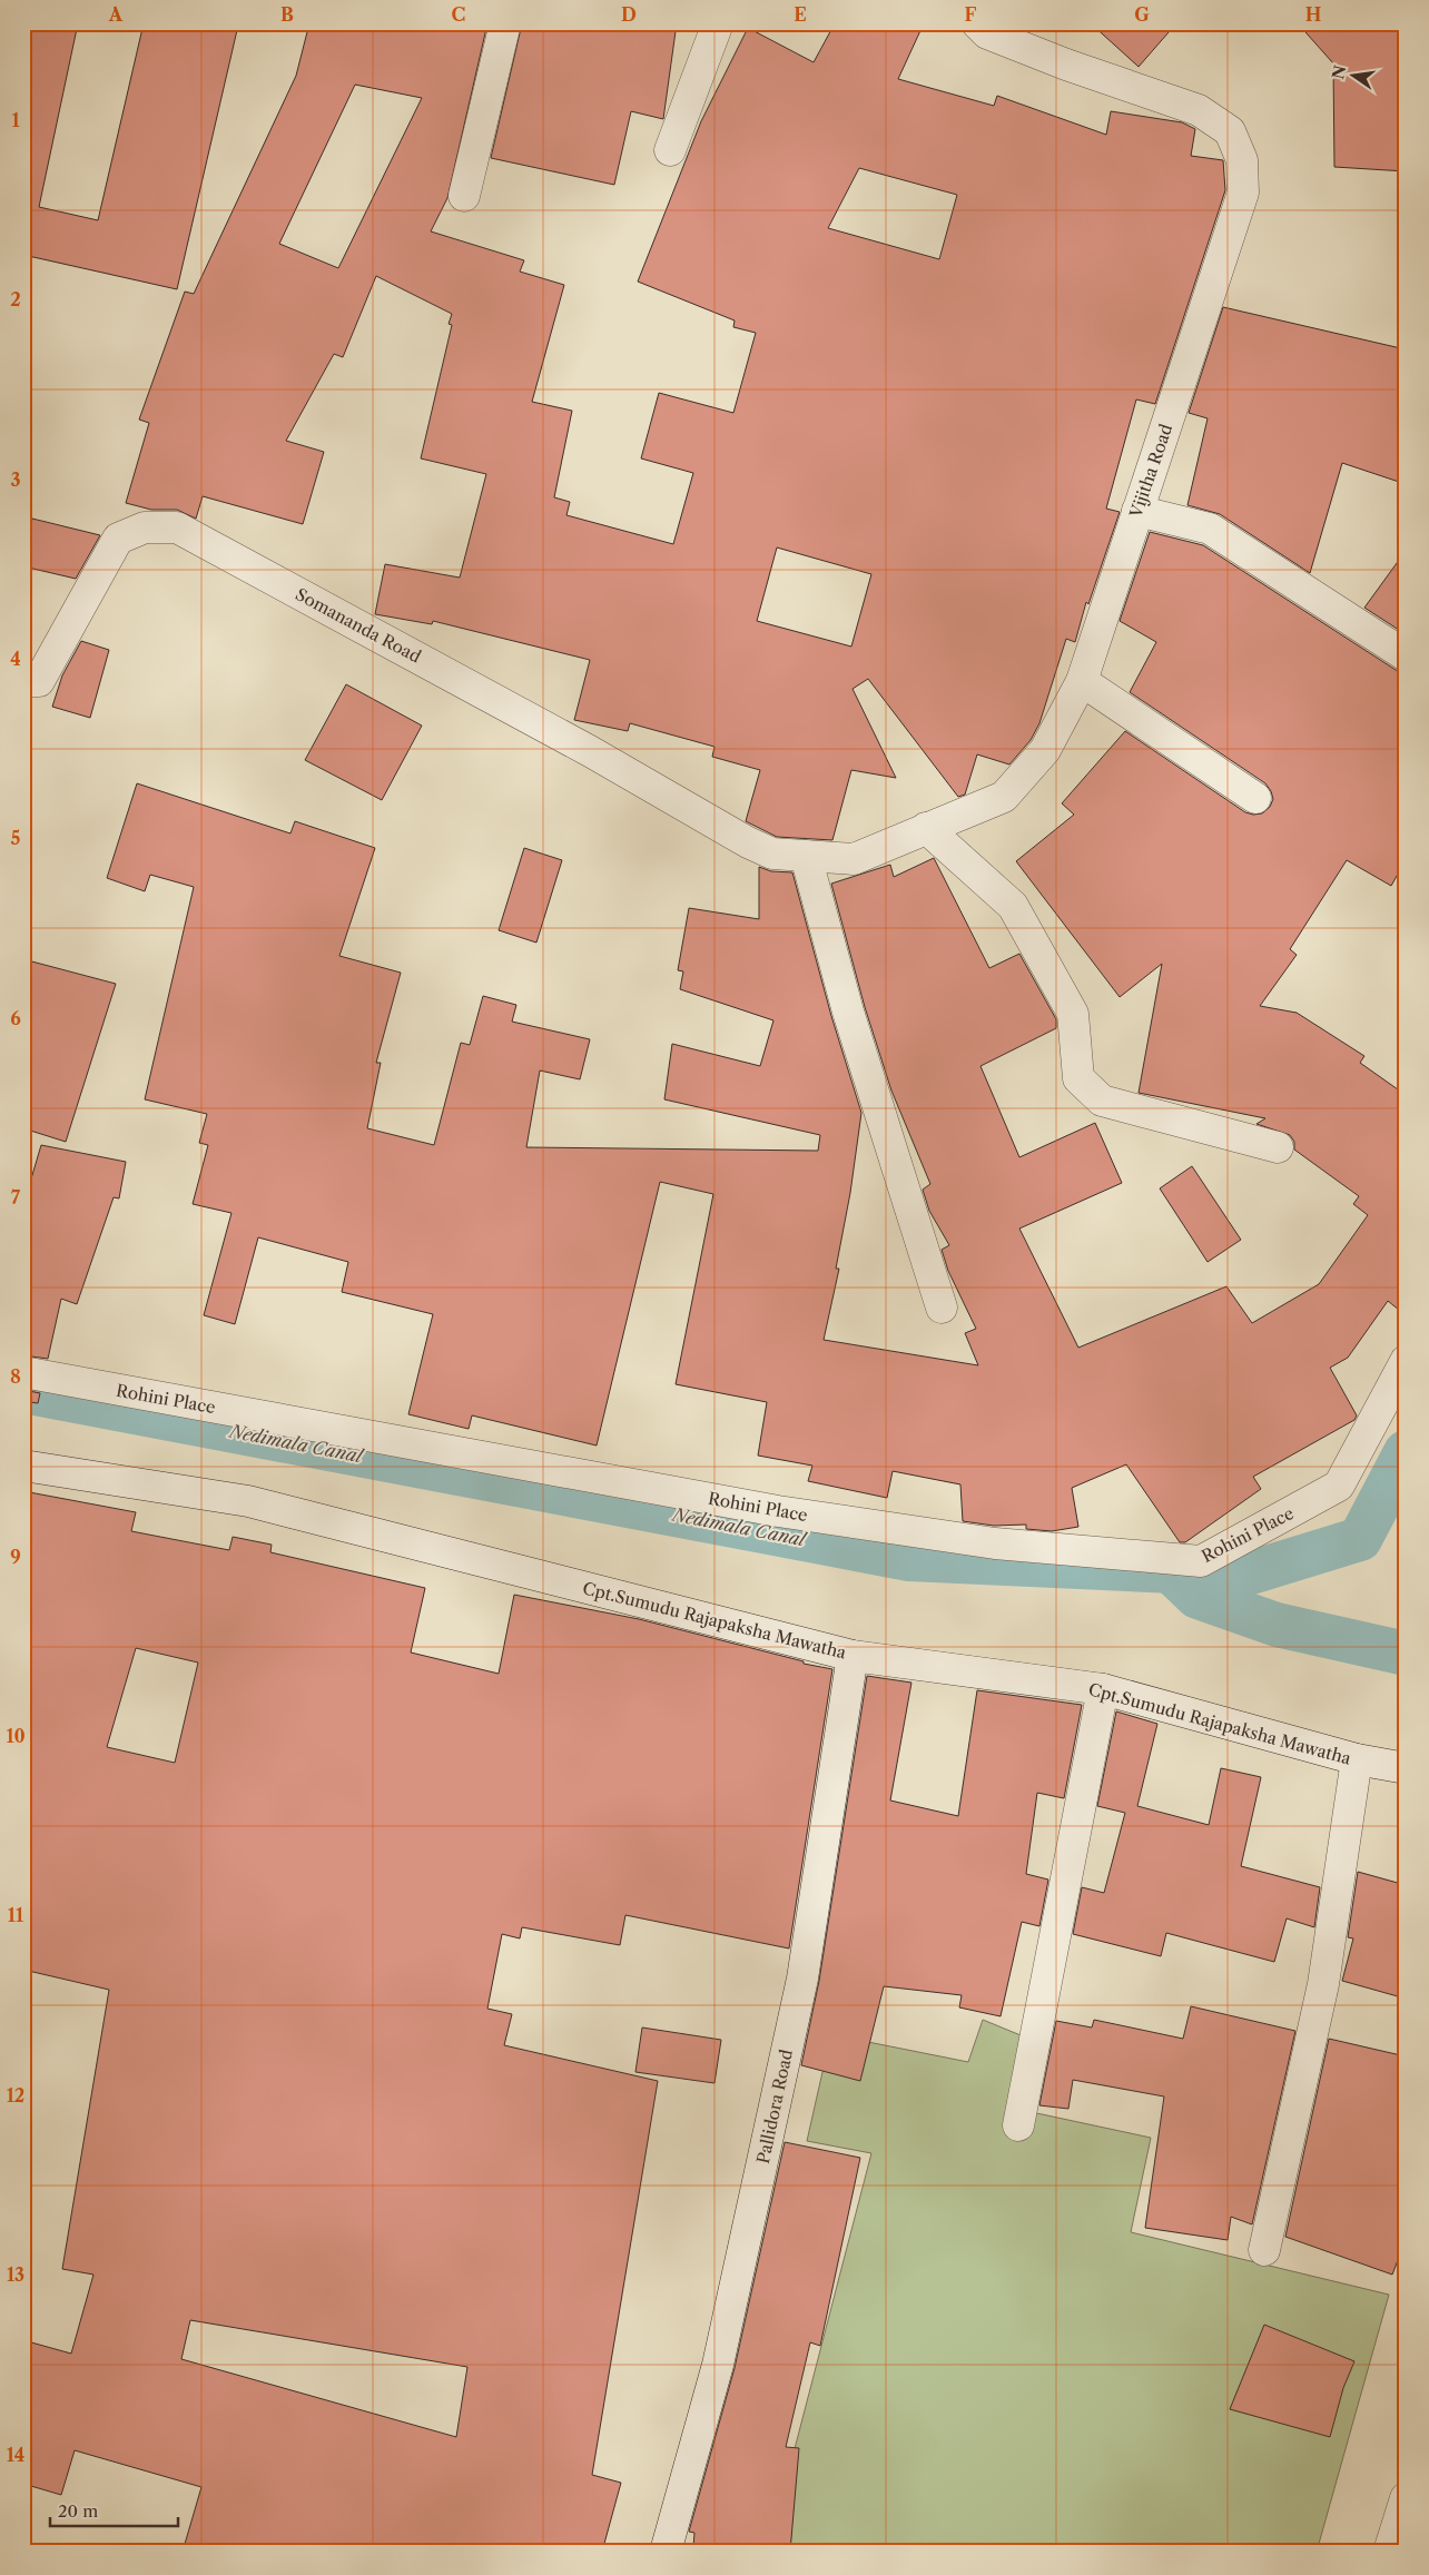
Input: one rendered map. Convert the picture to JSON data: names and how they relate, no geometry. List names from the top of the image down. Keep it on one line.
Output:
{"streets":{"street":["Vijitha Road","Somananda Road","Rohini Place","Cpt.Sumudu Rajapaksha Mawatha","Pallidora Road"]},"crossings":[["Vijitha Road","Somananda Road"],["Cpt.Sumudu Rajapaksha Mawatha","Pallidora Road"]],"water":["Nedimala Canal"],"scale_bar":"20 m","north":"left","grid":{"columns":["A","B","C","D","E","F","G","H"],"rows":["1","2","3","4","5","6","7","8","9","10","11","12","13","14"]}}
